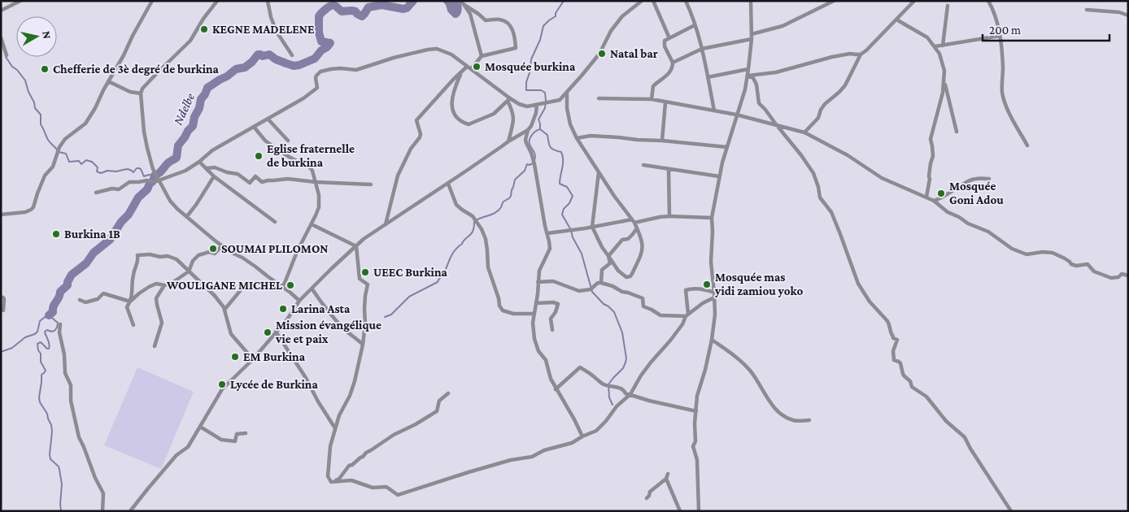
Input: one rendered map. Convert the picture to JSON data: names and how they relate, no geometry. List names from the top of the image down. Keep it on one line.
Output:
{"water":["Ndelbe"],"places":["KEGNE MADELENE","Natal bar","Mosquée burkina","Chefferie de 3è degré de burkina","Eglise fraternelle de burkina","Mosquée Goni Adou","Burkina 1B","SOUMAI PLILOMON","UEEC Burkina","Mosquée mas yidi zamiou yoko","WOULIGANE MICHEL","Larina Asta","Mission évangélique vie et paix","EM Burkina","Lycée de Burkina"],"scale_bar":"200 m","north":"right"}
